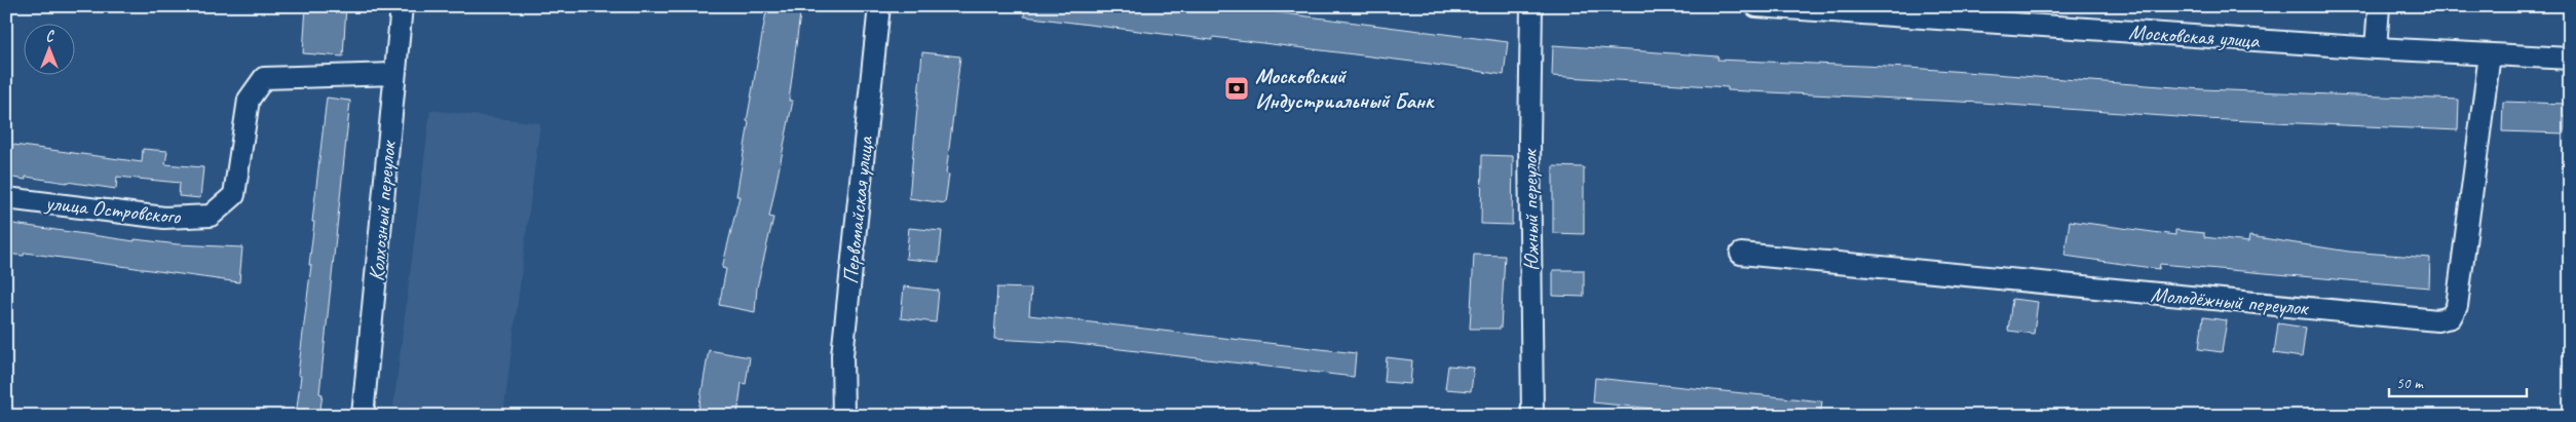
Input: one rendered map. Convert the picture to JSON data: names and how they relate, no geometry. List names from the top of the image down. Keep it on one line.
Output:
{"streets":{"street":["Московская улица","улица Островского","Первомайская улица","Южный переулок","Колхозный переулок","Молодёжный переулок"]},"crossings":[["Московская улица","Молодёжный переулок"],["улица Островского","Колхозный переулок"]],"places":{"bank":["Московский Индустриальный Банк"]},"scale_bar":"50 m","north":"top"}
